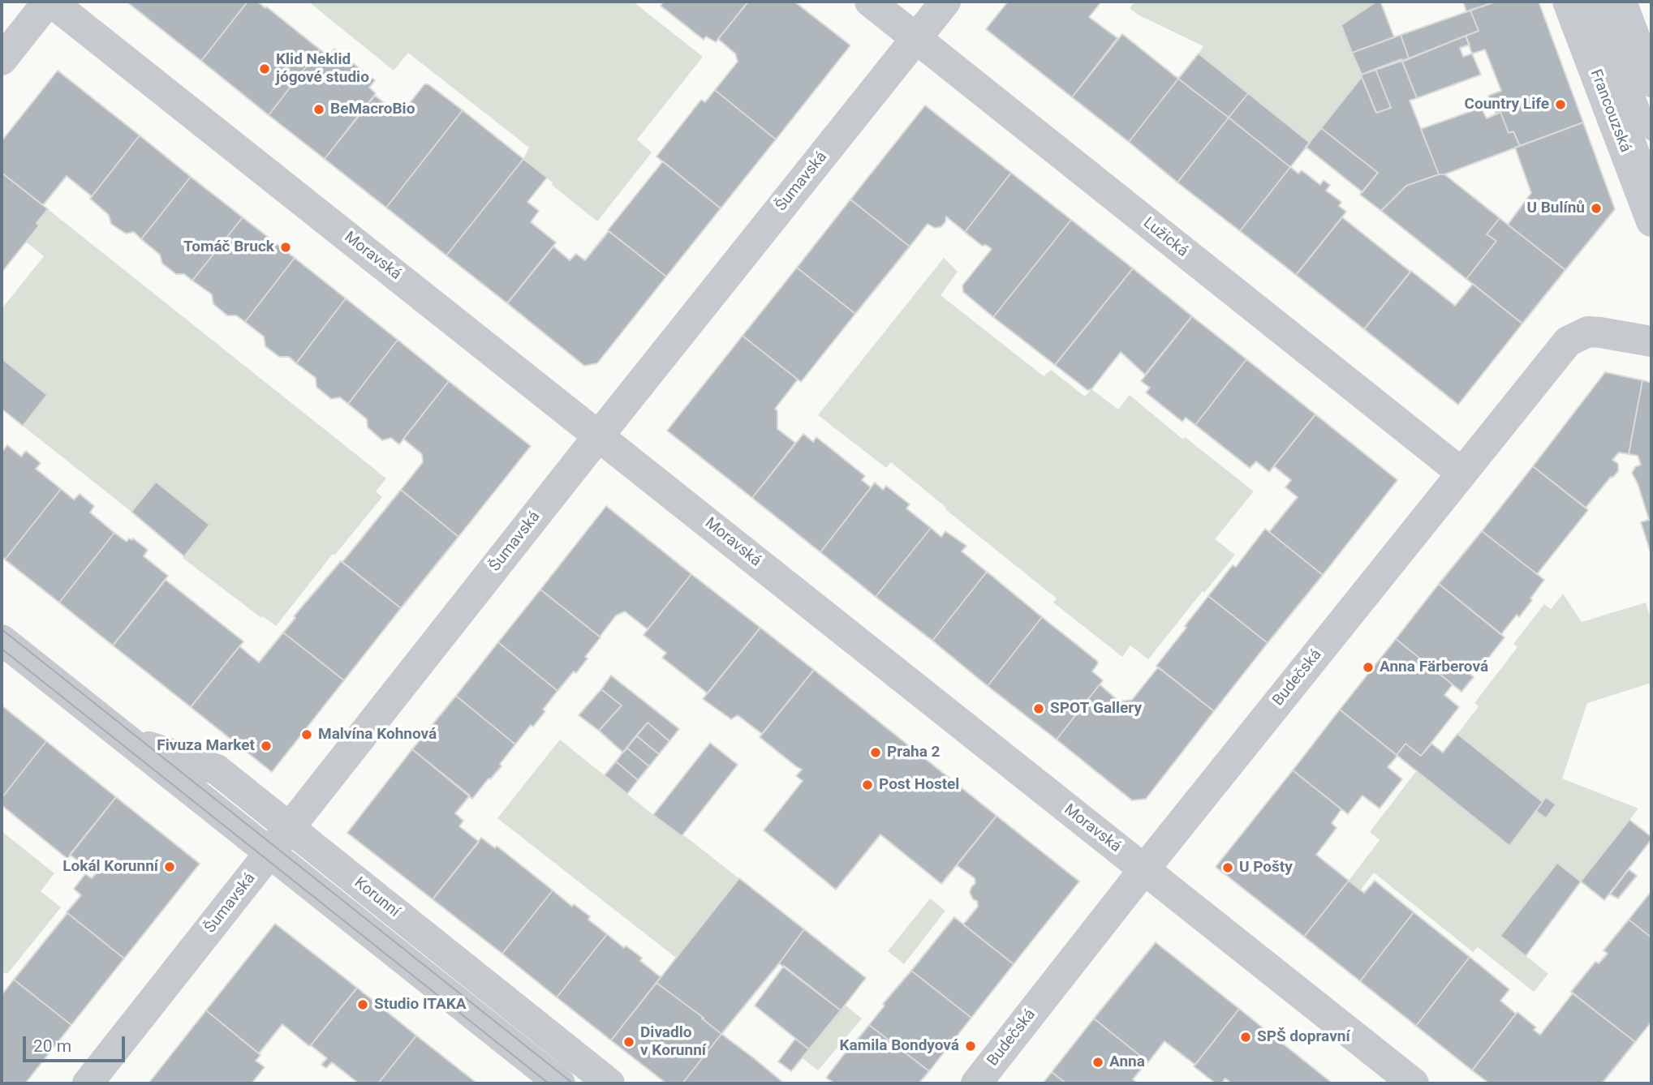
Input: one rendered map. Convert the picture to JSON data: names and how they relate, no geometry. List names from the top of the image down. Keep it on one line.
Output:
{"streets":{"street":["Francouzská","Šumavská","Lužická","Moravská","Budečská","Korunní"]},"crossings":[["Šumavská","Lužická"],["Šumavská","Moravská"],["Šumavská","Korunní"],["Lužická","Budečská"],["Moravská","Budečská"]],"places":["Klid Neklid jógové studio","Country Life","BeMacroBio","U Bulínů","Tomáč Bruck","Anna Fӓrberová","SPOT Gallery","Malvína Kohnová","Fivuza Market","Praha 2","Post Hostel","Lokál Korunní","U Pošty","Studio ITAKA","SPŠ dopravní","Divadlo v Korunní","Kamila Bondyová","Anna"],"scale_bar":"20 m"}
